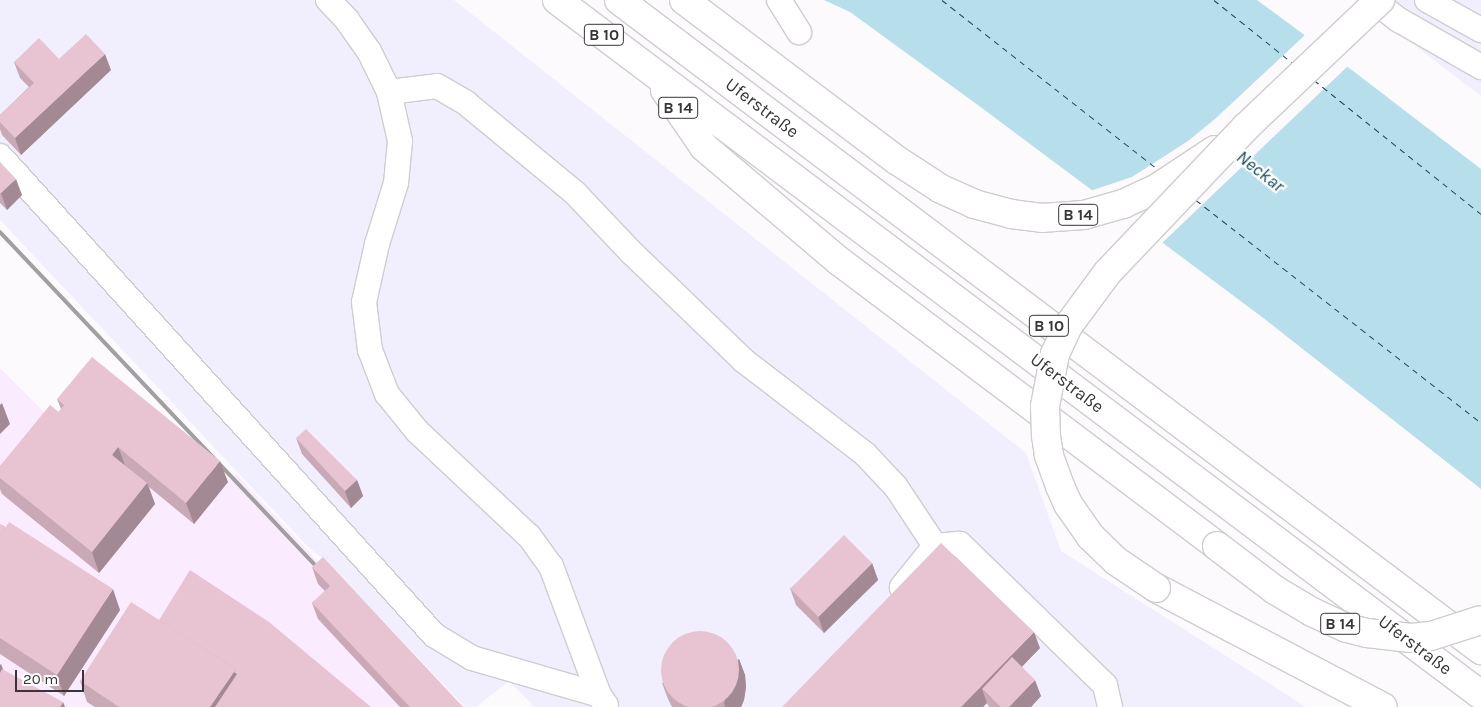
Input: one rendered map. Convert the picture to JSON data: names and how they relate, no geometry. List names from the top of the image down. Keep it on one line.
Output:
{"streets":{"highway":["B 10","B 14","Uferstraße"]},"crossings":[["B 14","Uferstraße"]],"water":["Neckar"],"scale_bar":"20 m"}
